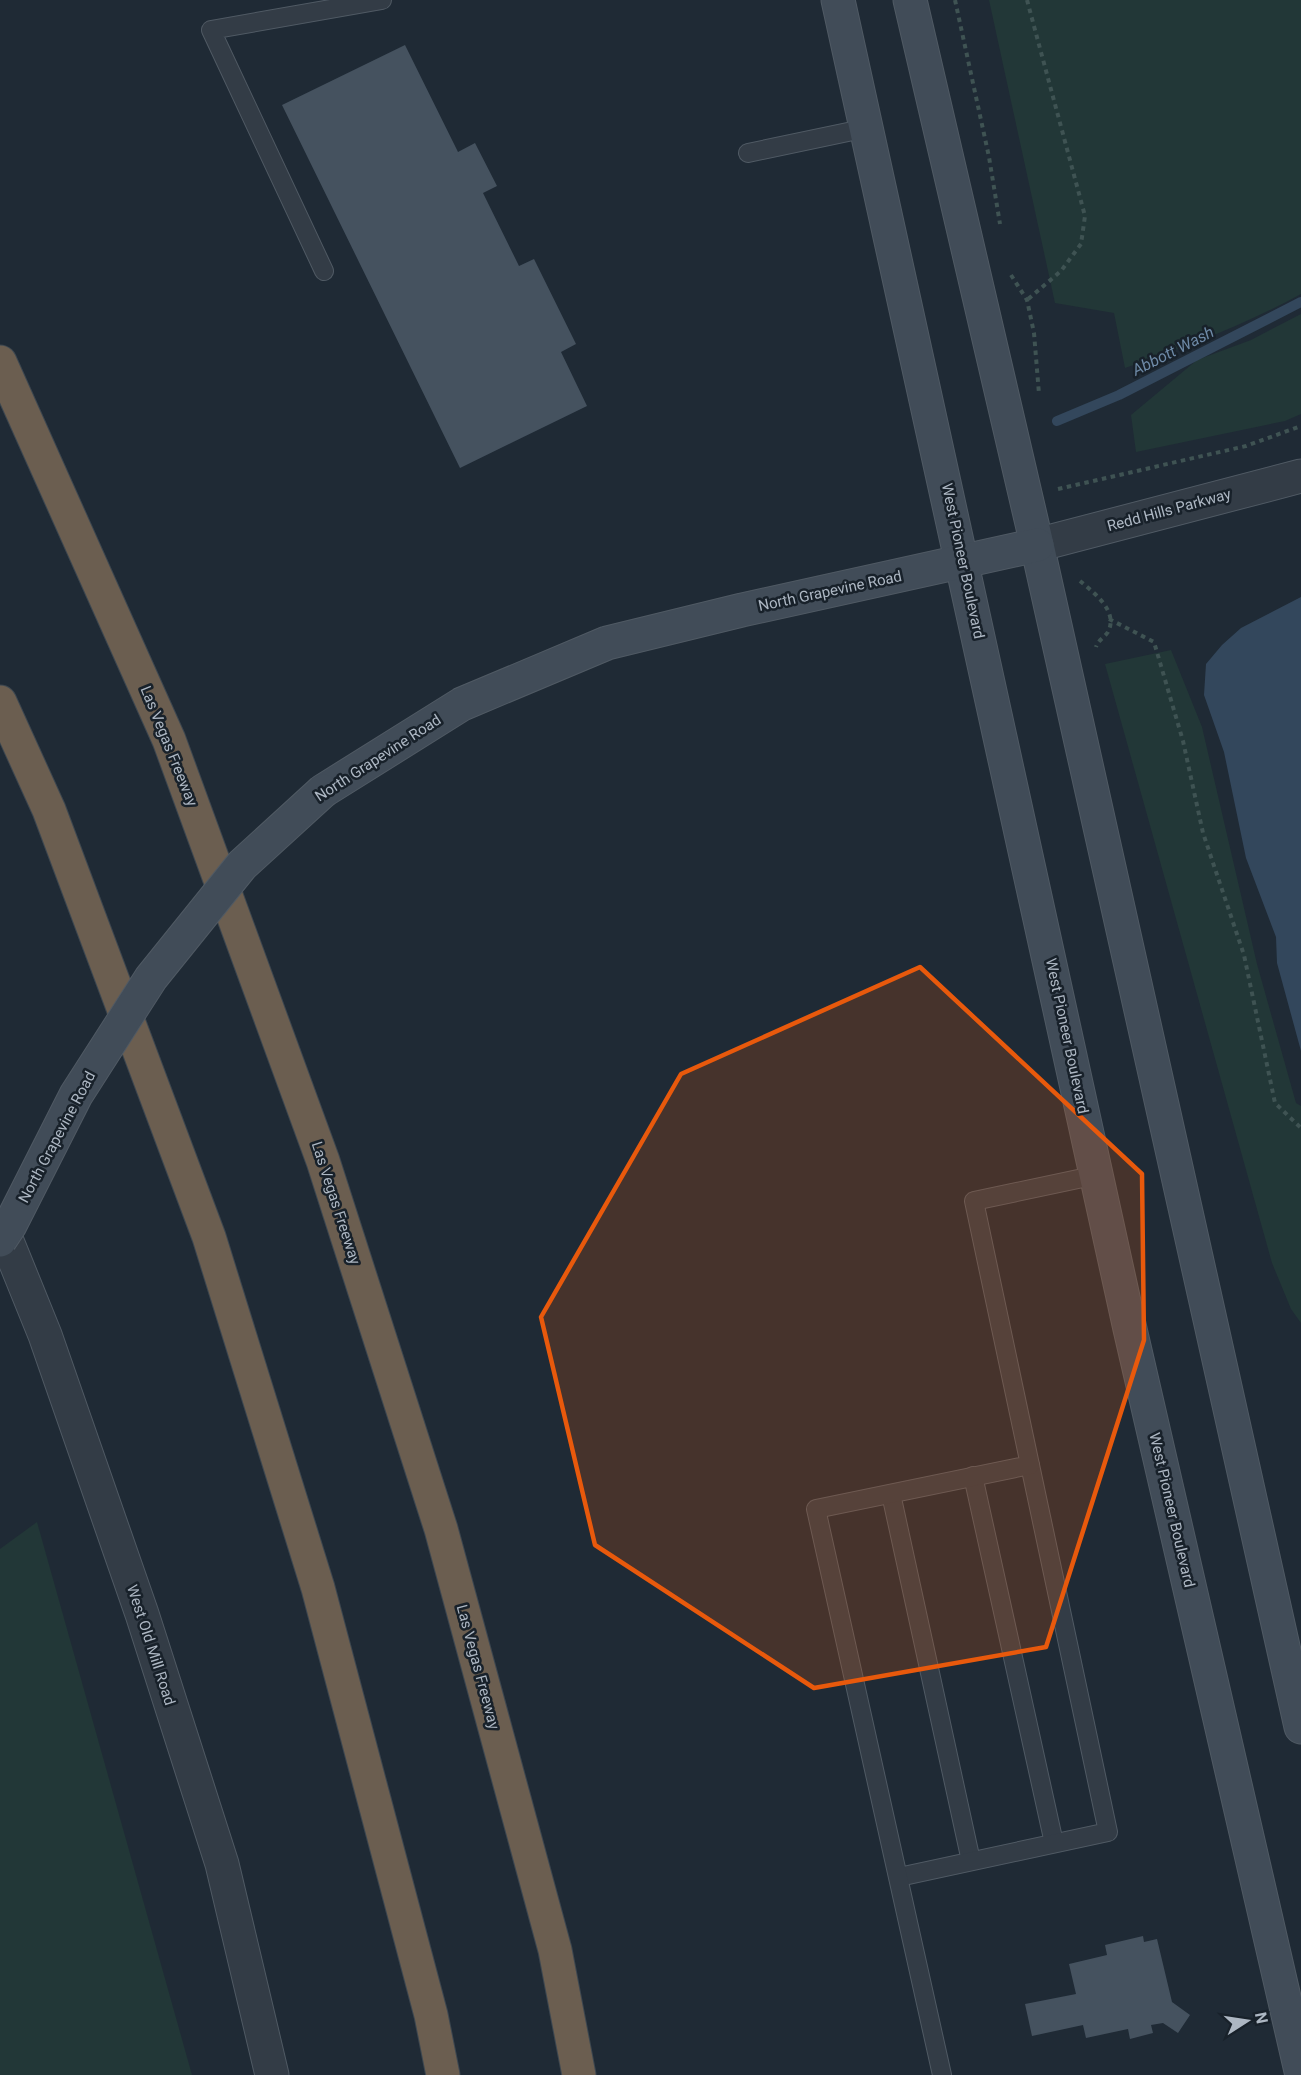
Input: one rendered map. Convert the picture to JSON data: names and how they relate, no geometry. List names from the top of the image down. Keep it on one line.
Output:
{"streets":{"highway":["Las Vegas Freeway"],"main road":["West Pioneer Boulevard","North Grapevine Road"],"street":["Redd Hills Parkway","West Old Mill Road"]},"crossings":[["Redd Hills Parkway","North Grapevine Road"],["West Pioneer Boulevard","North Grapevine Road"]],"water":["Abbott Wash"],"north":"right"}
